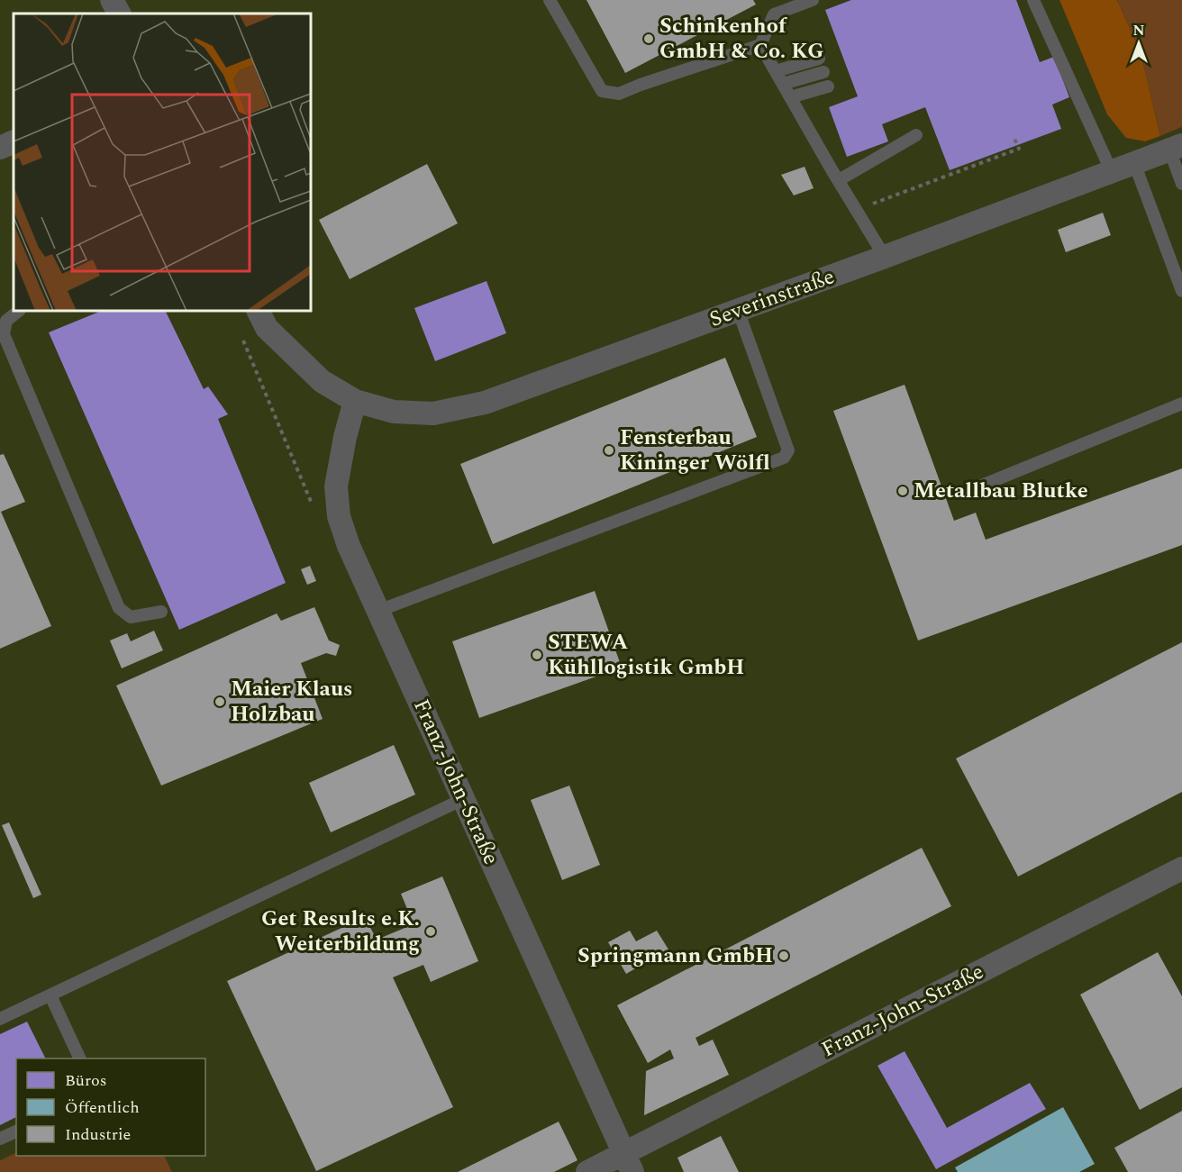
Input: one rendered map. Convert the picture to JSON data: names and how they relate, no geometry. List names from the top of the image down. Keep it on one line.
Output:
{"streets":{"street":["Severinstraße","Franz-John-Straße"]},"crossings":[["Severinstraße","Franz-John-Straße"]],"places":["Schinkenhof GmbH & Co. KG","Fensterbau Kininger Wölfl","Metallbau Blutke","STEWA Kühllogistik GmbH","Maier Klaus Holzbau","Get Results e.K. Weiterbildung","Springmann GmbH"],"legend":["Büros","Öffentlich","Industrie"],"north":"top"}
